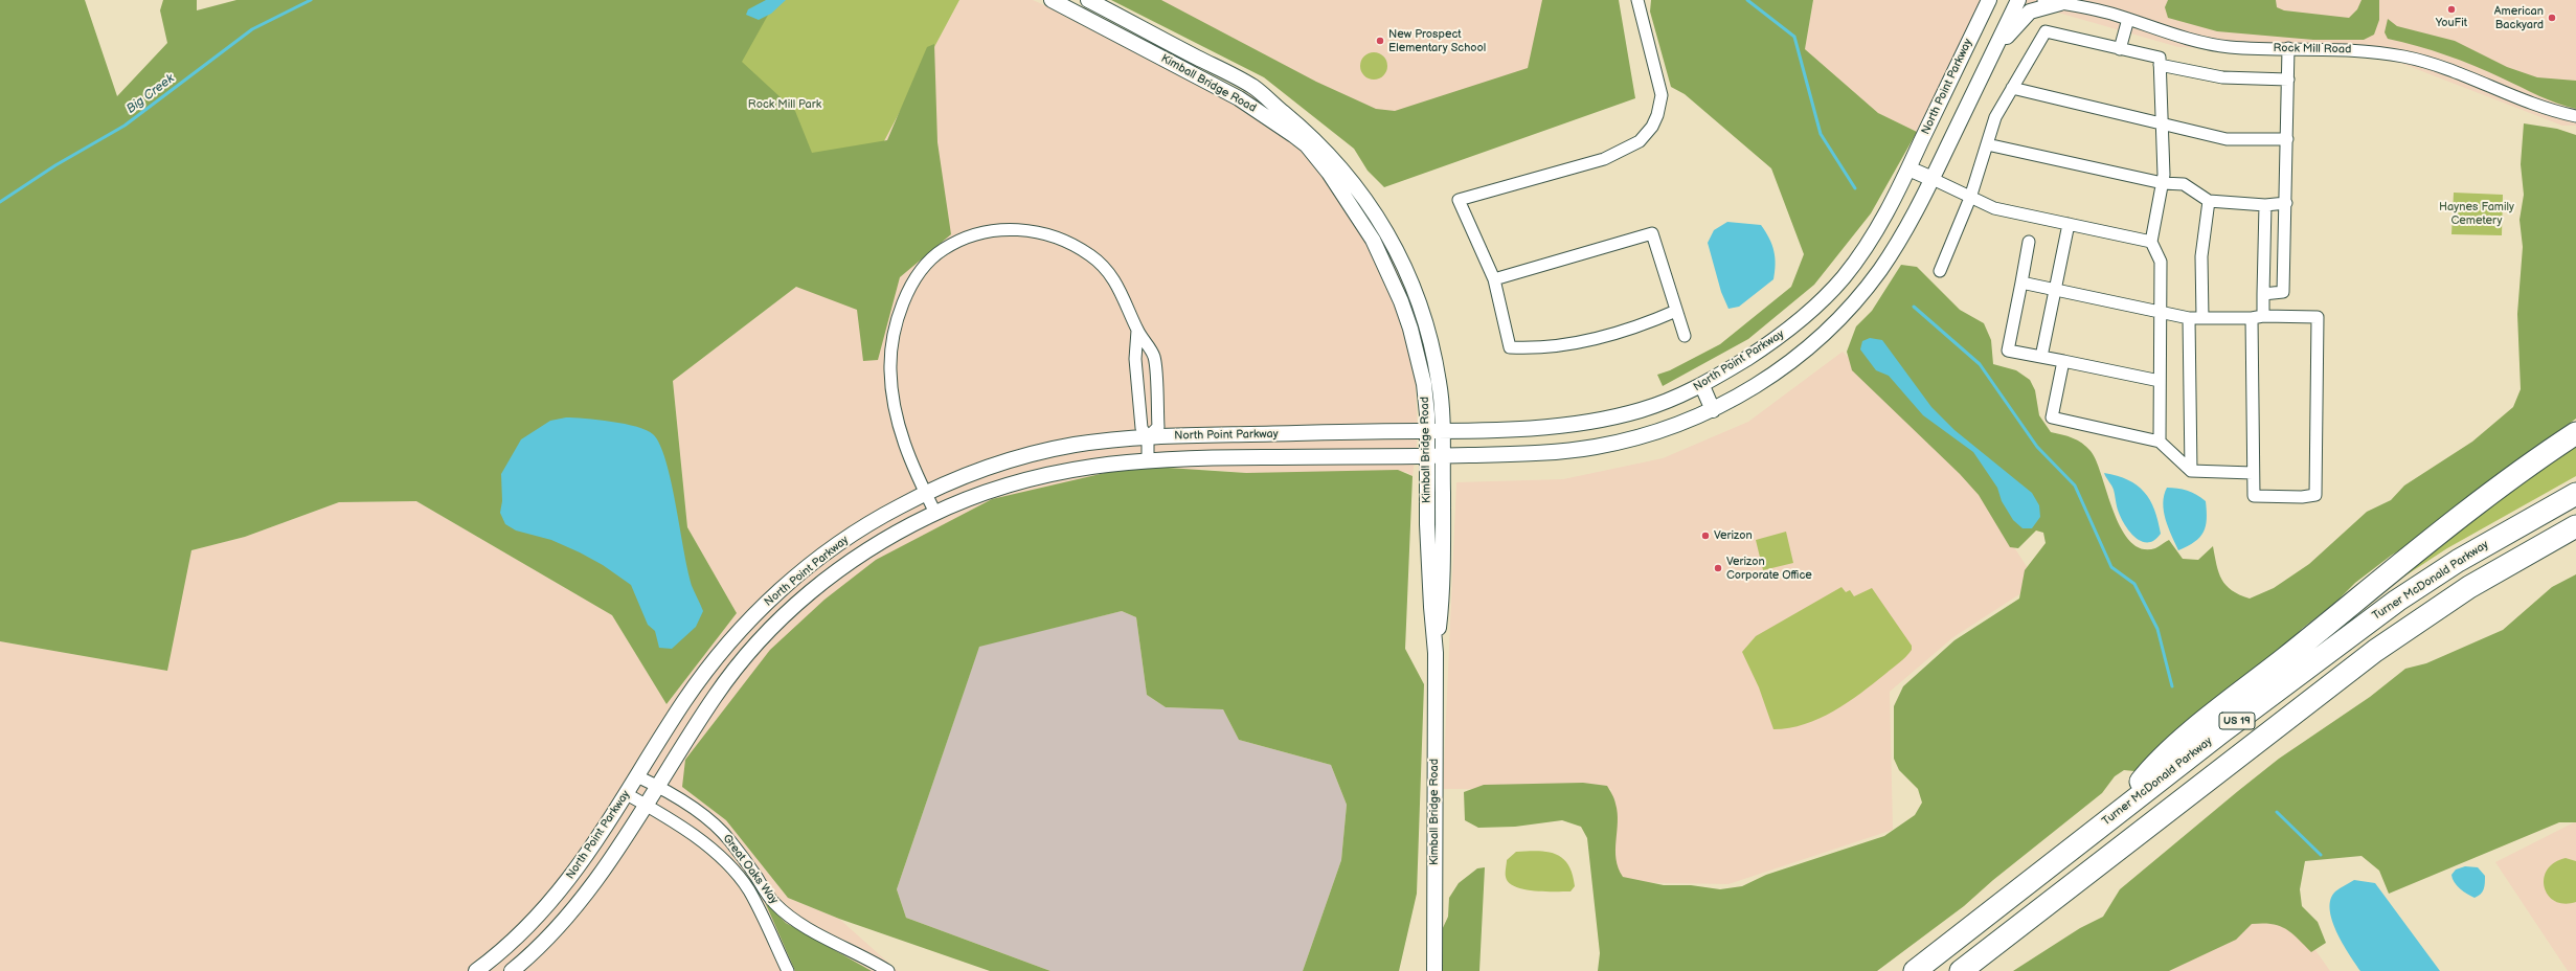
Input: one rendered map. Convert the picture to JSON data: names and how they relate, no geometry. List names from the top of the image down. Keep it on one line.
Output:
{"streets":{"highway":["Turner McDonald Parkway","US 19"],"street":["Rock Mill Road","Kimball Bridge Road","North Point Parkway","Great Oaks Way"]},"crossings":[["Kimball Bridge Road","North Point Parkway"],["North Point Parkway","Great Oaks Way"]],"water":["Big Creek"],"parks":["Rock Mill Park","Haynes Family Cemetery"],"places":["YouFit","American Backyard","New Prospect Elementary School","Verizon","Verizon Corporate Office"]}
